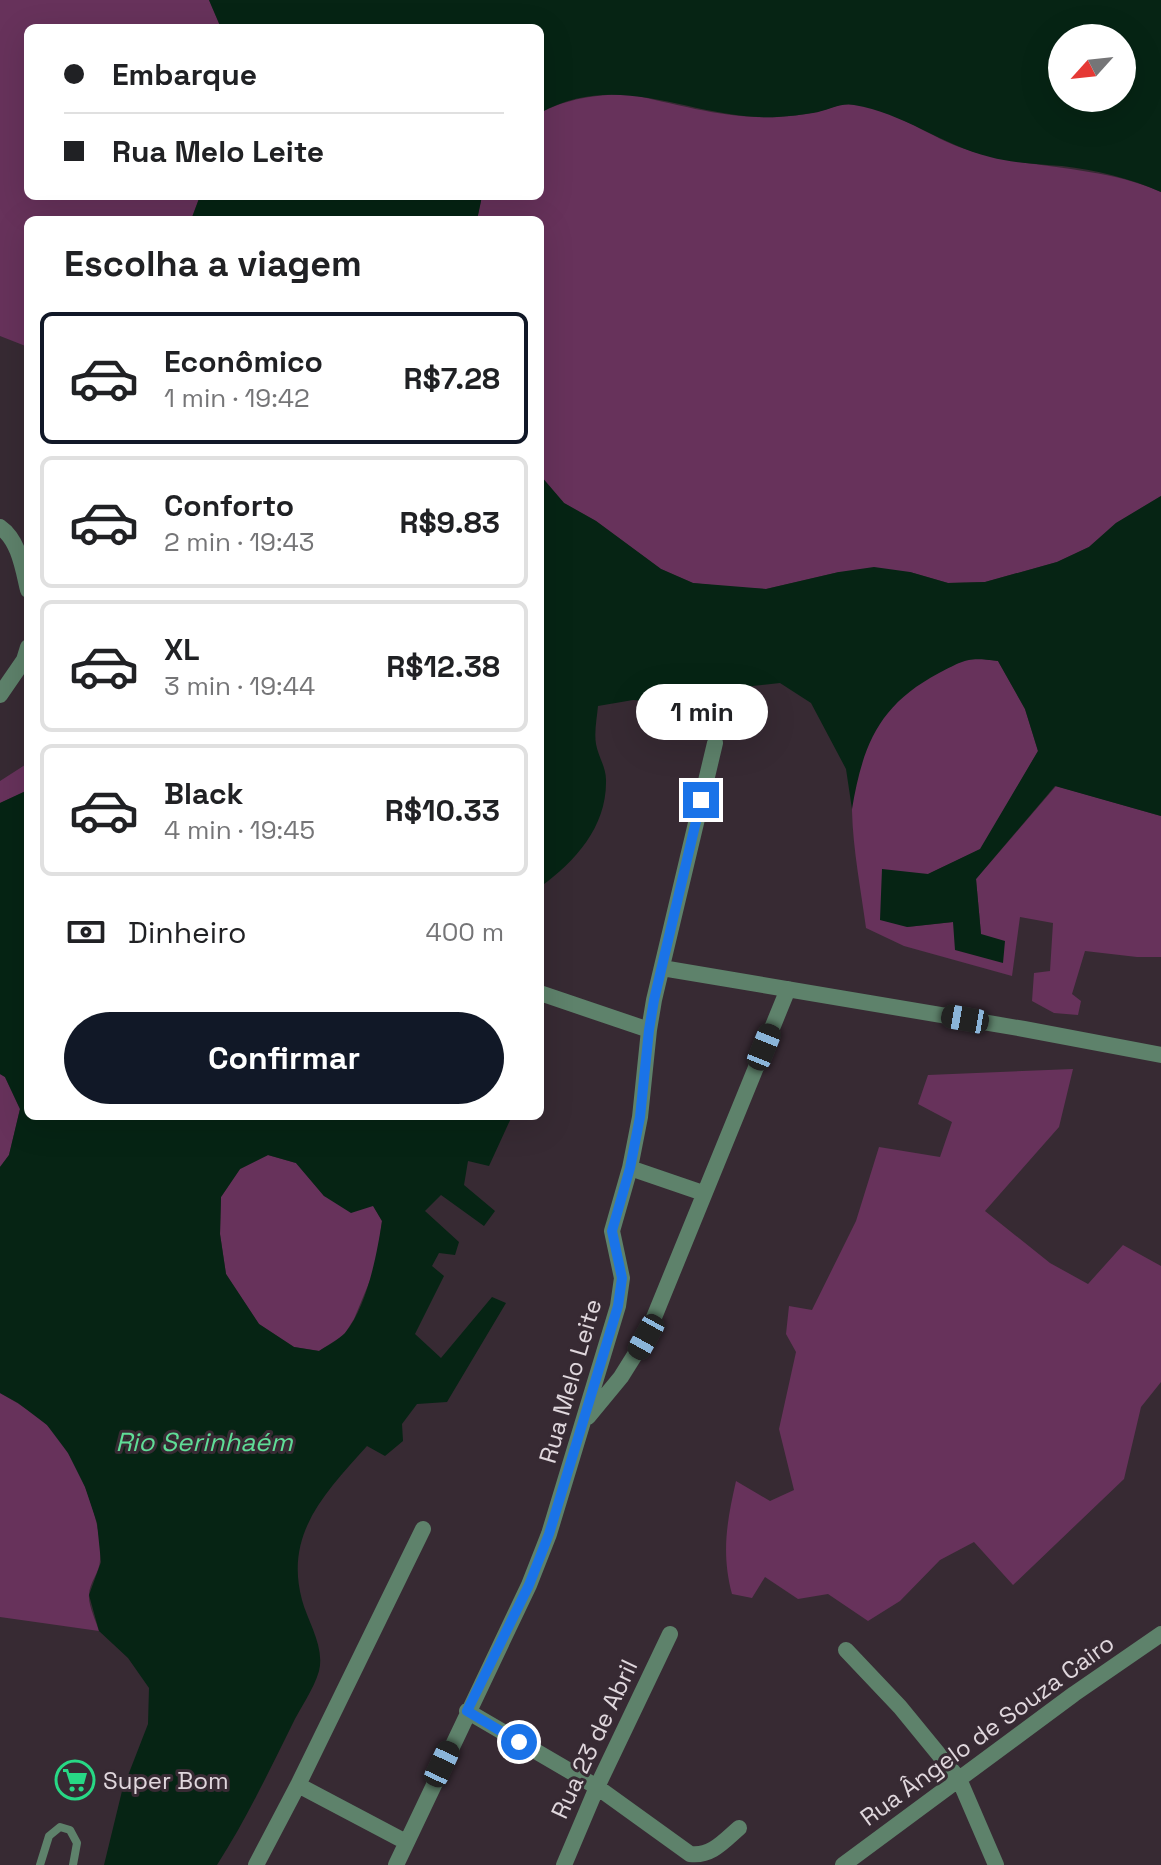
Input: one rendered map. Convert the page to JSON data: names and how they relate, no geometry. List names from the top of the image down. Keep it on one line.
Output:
{"streets":{"street":["Rua Melo Leite","Rua Ângelo de Souza Cairo","Rua 23 de Abril"]},"water":["Rio Serinhaém"],"places":{"supermarket":["Super Bom"]},"north":"bottom left","page":{"banner":["Embarque","Rua Melo Leite"],"heading":"Escolha a viagem","list":[{"name":"Econômico","note":"1 min · 19:42","value":"R$7.28"},{"name":"Conforto","note":"2 min · 19:43","value":"R$9.83"},{"name":"XL","note":"3 min · 19:44","value":"R$12.38"},{"name":"Black","note":"4 min · 19:45","value":"R$10.33"}],"bubble":"1 min","pay":["Dinheiro","400 m"],"buttons":"Confirmar"}}
